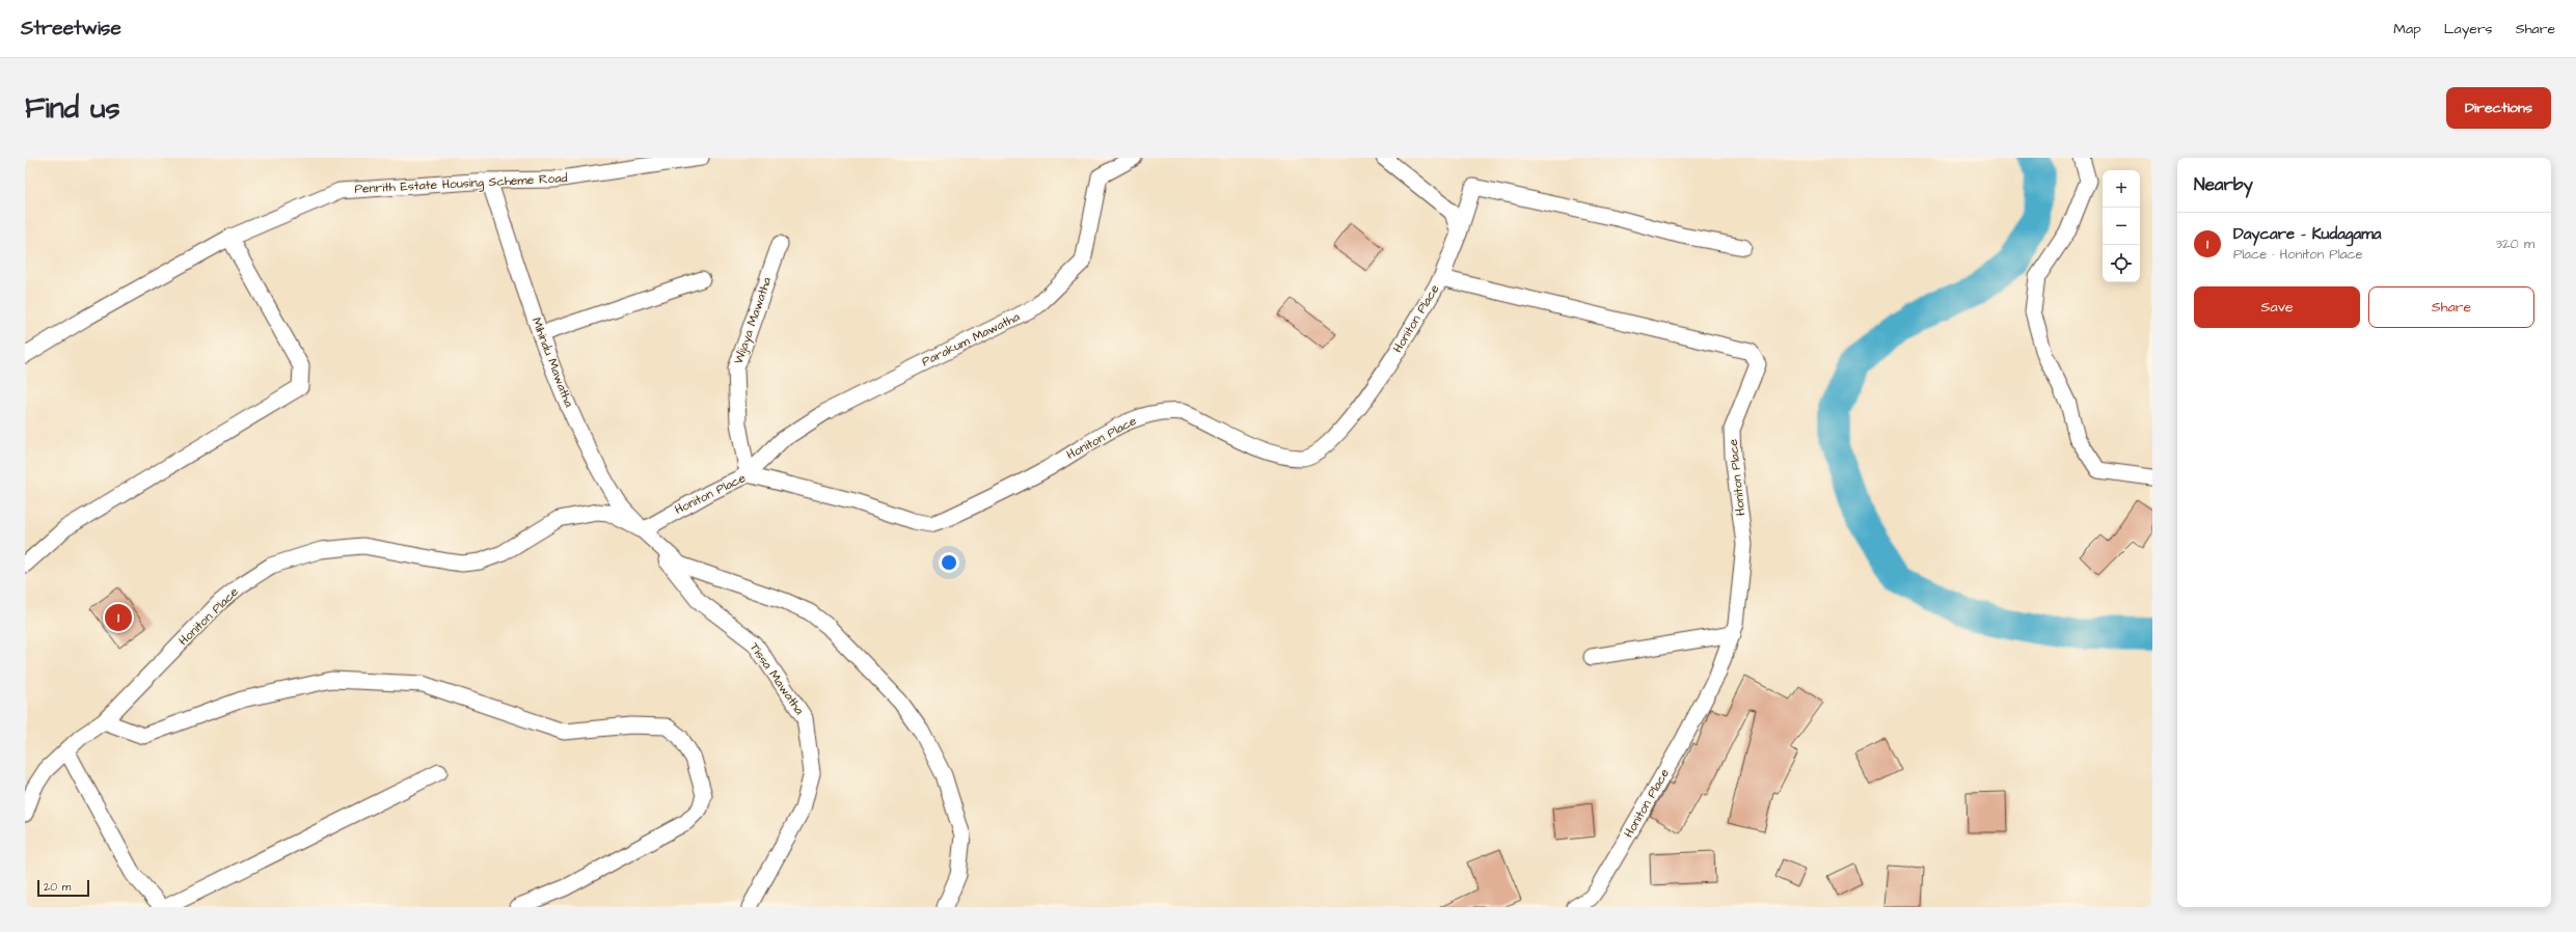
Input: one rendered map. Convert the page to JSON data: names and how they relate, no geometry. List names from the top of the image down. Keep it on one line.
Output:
{"streets":{"street":["Penrith Estate Housing Scheme Road","Honiton Place","Wijaya Mawatha","Parakum Mawatha","Mihindu Mawatha","Tissa Mawatha"]},"crossings":[["Penrith Estate Housing Scheme Road","Mihindu Mawatha"],["Honiton Place","Wijaya Mawatha"],["Honiton Place","Parakum Mawatha"],["Honiton Place","Mihindu Mawatha"],["Honiton Place","Tissa Mawatha"],["Wijaya Mawatha","Parakum Mawatha"],["Mihindu Mawatha","Tissa Mawatha"]],"scale_bar":"20 m","page":{"header":"Streetwise","nav":["Map","Layers","Share"],"buttons":["Directions",["Save","Share"]],"title":"Find us","heading":"Nearby","map_buttons":["+","−"],"list":[{"mark":"1","name":"Daycare - Kudagama","note":"Place · Honiton Place","value":"320 m"}],"pins":"1","scale":"20 m"}}
